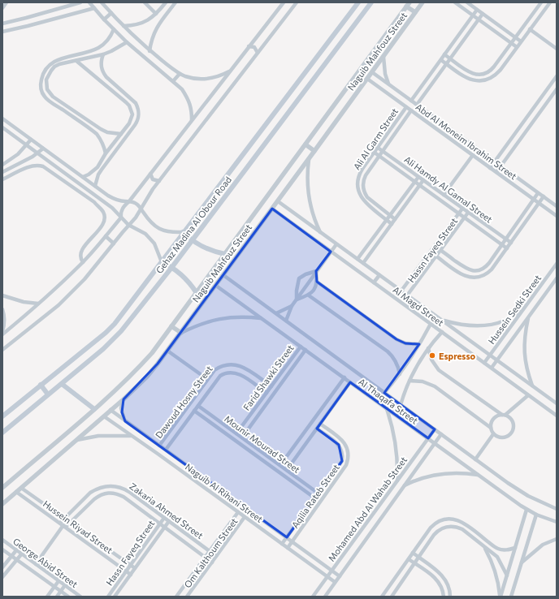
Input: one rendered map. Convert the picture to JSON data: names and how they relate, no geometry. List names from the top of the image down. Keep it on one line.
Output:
{"streets":{"main road":["Gehaz Madina Al Obour Road"],"street":["Naguib Mahfouz Street","Ali Al Garm Street","Abd Al Moneim Ibrahim Street","Ali Hamdy Al Gamal Street","Hassn Fayeq Street","Al Magd Street","Hussein Sedki Street","Farid Shawki Street","Al Thaqafa Street","Dawoud Hosny Street","Mounir Mourad Street","Naguib Al Rihani Street","Aqilia Rateb Street","Mohamed Abd Al Wahab Street","Zakaria Ahmed Street","Hussein Riyad Street","Om Kalthoum Street","George Abid Street"]},"crossings":[["Naguib Mahfouz Street","Abd Al Moneim Ibrahim Street"],["Naguib Mahfouz Street","Al Magd Street"],["Naguib Mahfouz Street","Al Thaqafa Street"],["Naguib Mahfouz Street","Naguib Al Rihani Street"],["Naguib Mahfouz Street","Hussein Riyad Street"],["Ali Al Garm Street","Abd Al Moneim Ibrahim Street"],["Ali Al Garm Street","Ali Hamdy Al Gamal Street"],["Ali Hamdy Al Gamal Street","Hassn Fayeq Street"],["Hassn Fayeq Street","Al Magd Street"],["Hassn Fayeq Street","Zakaria Ahmed Street"],["Hassn Fayeq Street","Hussein Riyad Street"],["Al Magd Street","Hussein Sedki Street"],["Farid Shawki Street","Al Thaqafa Street"],["Farid Shawki Street","Dawoud Hosny Street"],["Farid Shawki Street","Mounir Mourad Street"],["Al Thaqafa Street","Mohamed Abd Al Wahab Street"],["Dawoud Hosny Street","Mounir Mourad Street"],["Dawoud Hosny Street","Naguib Al Rihani Street"],["Mounir Mourad Street","Aqilia Rateb Street"],["Naguib Al Rihani Street","Aqilia Rateb Street"],["Naguib Al Rihani Street","Mohamed Abd Al Wahab Street"],["Naguib Al Rihani Street","Om Kalthoum Street"],["Zakaria Ahmed Street","Hussein Riyad Street"],["Zakaria Ahmed Street","Om Kalthoum Street"],["Zakaria Ahmed Street","George Abid Street"]],"places":["Espresso"]}
